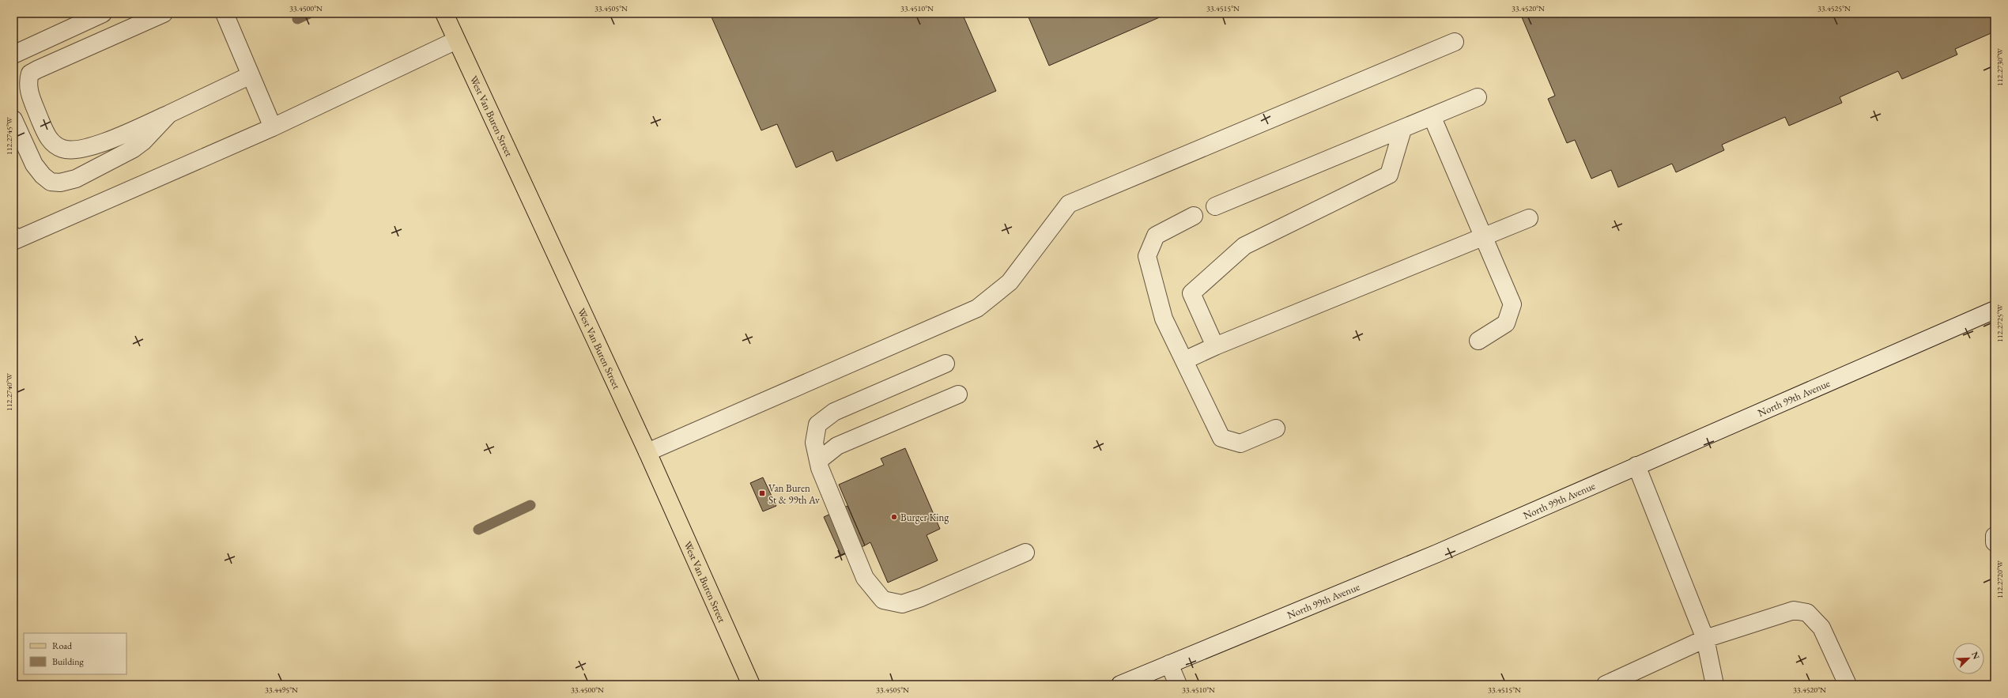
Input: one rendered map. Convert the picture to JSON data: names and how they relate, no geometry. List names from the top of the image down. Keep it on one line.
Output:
{"streets":{"main road":["West Van Buren Street","North 99th Avenue"]},"places":{"transit":["Van Buren St & 99th Av"],"other":["Burger King"]},"legend":["Road","Building"],"north":"top right","coordinates":["33.4500°N","33.4505°N","33.4510°N","33.4515°N","33.4520°N","33.4525°N","112.2730°W","112.2745°W","112.2725°W","112.2740°W","112.2720°W","33.4495°N"]}
